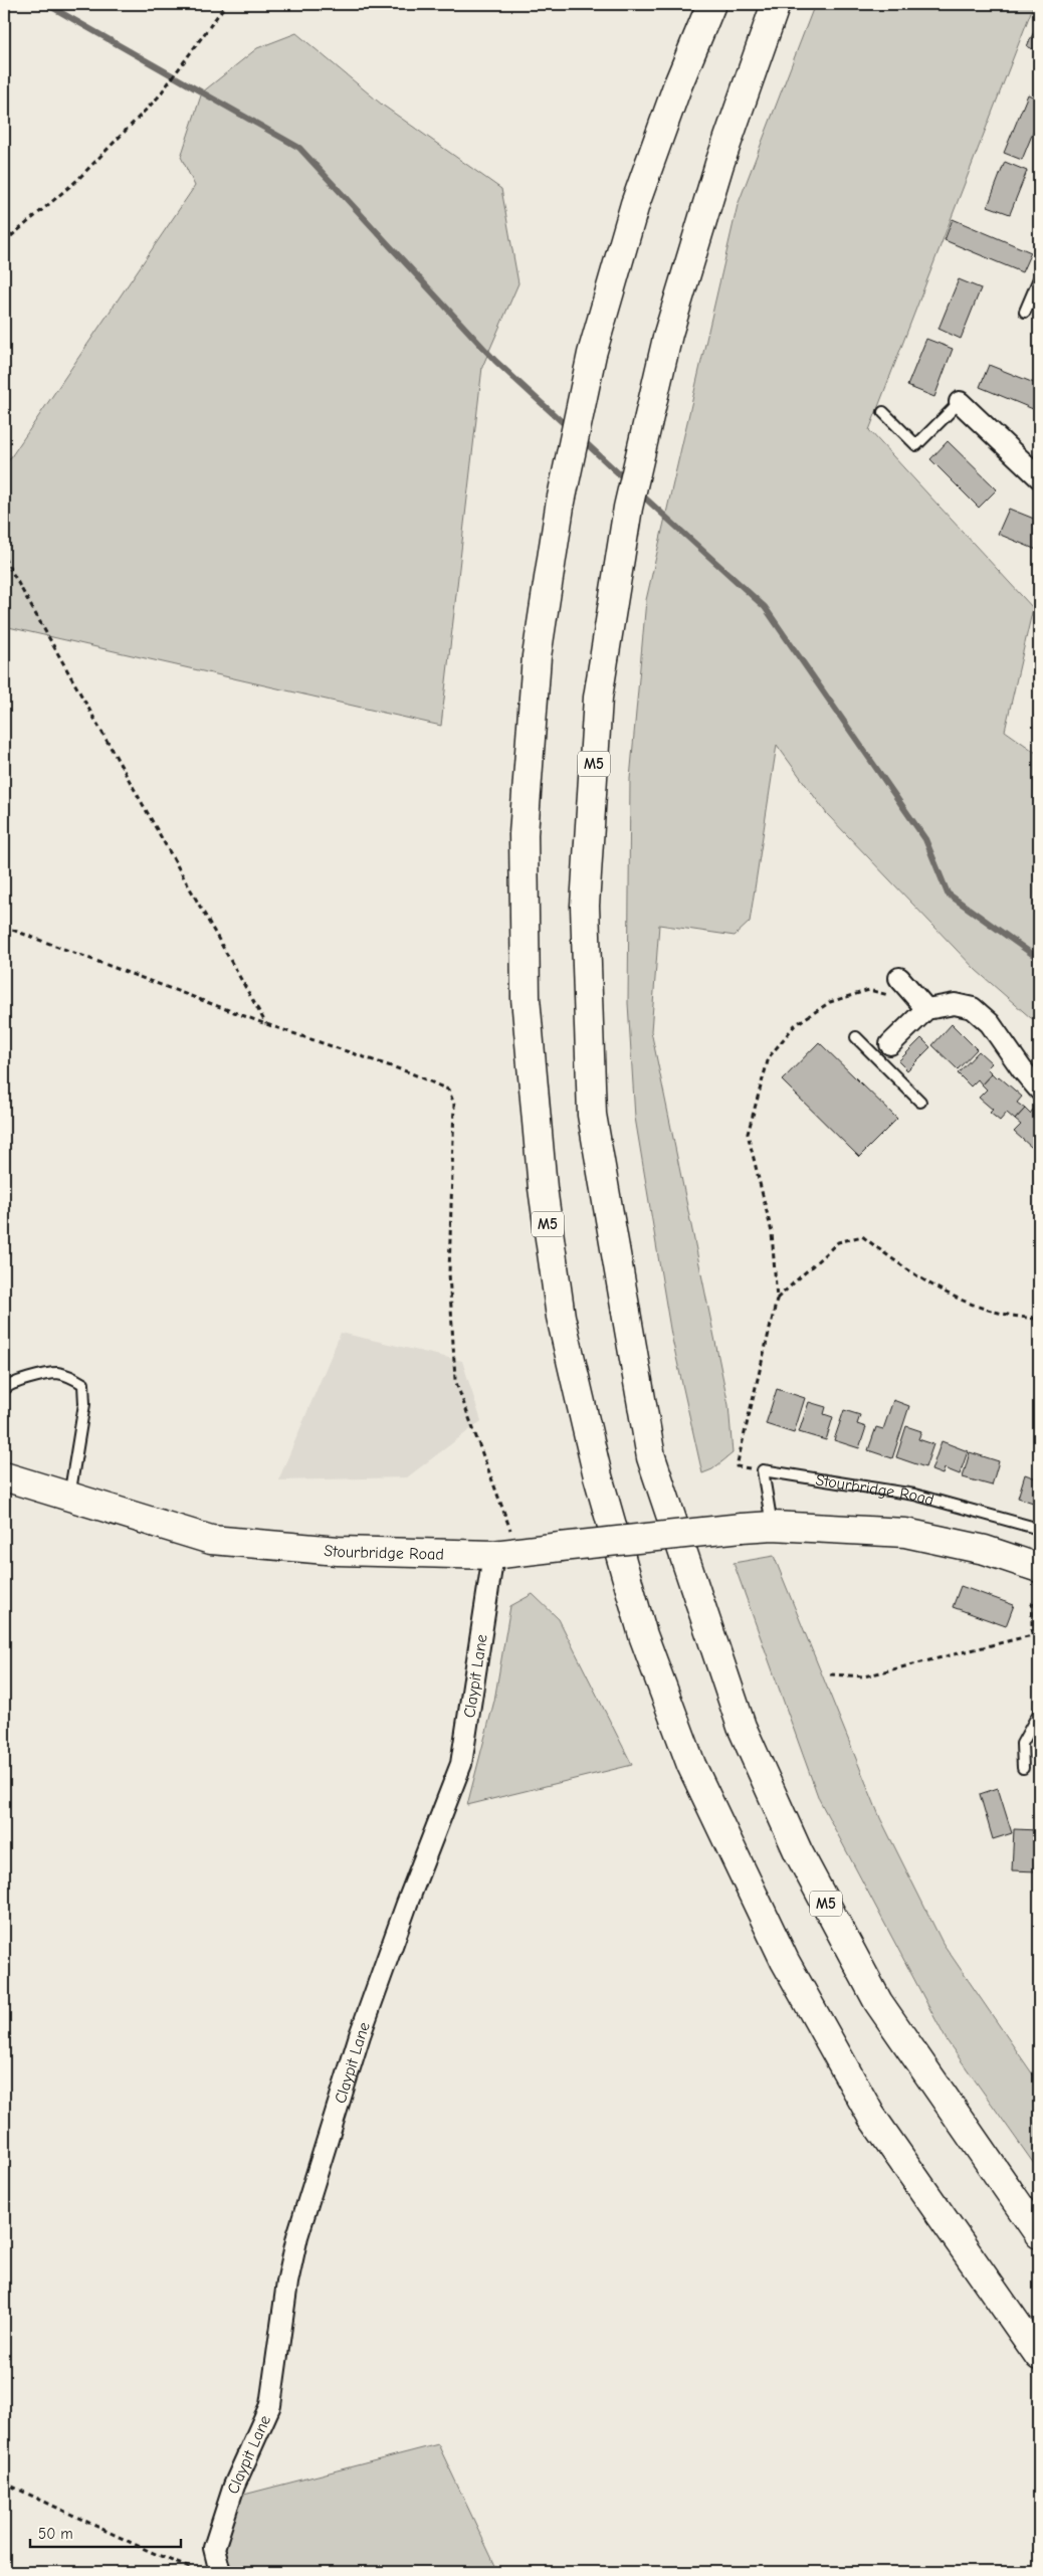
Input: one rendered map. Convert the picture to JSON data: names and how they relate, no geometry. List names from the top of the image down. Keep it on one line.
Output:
{"streets":{"main road":["M5","Stourbridge Road"],"street":["Claypit Lane"]},"crossings":[["Stourbridge Road","Claypit Lane"]],"scale_bar":"50 m"}
